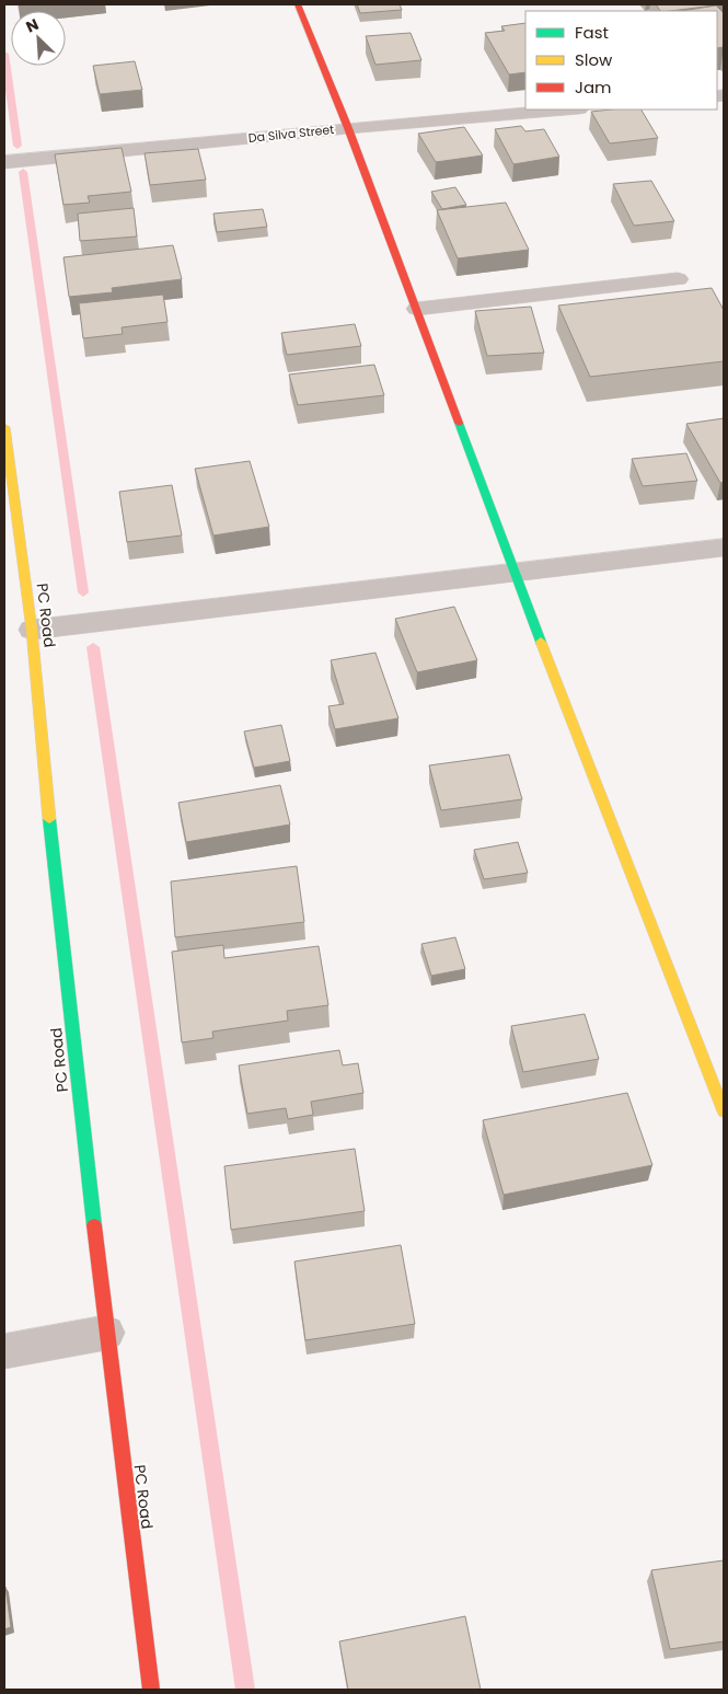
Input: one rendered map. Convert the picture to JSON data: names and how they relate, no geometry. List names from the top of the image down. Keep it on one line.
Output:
{"streets":{"street":["Da Silva Street","PC Road"]},"legend":["Fast","Slow","Jam"],"north":"top left"}
